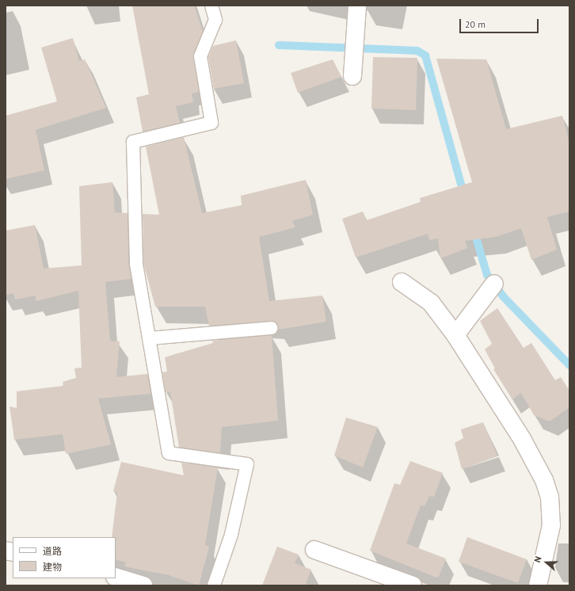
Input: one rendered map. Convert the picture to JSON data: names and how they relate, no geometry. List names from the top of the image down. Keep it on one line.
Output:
{"legend":["道路","建物"],"scale_bar":"20 m","north":"left"}
